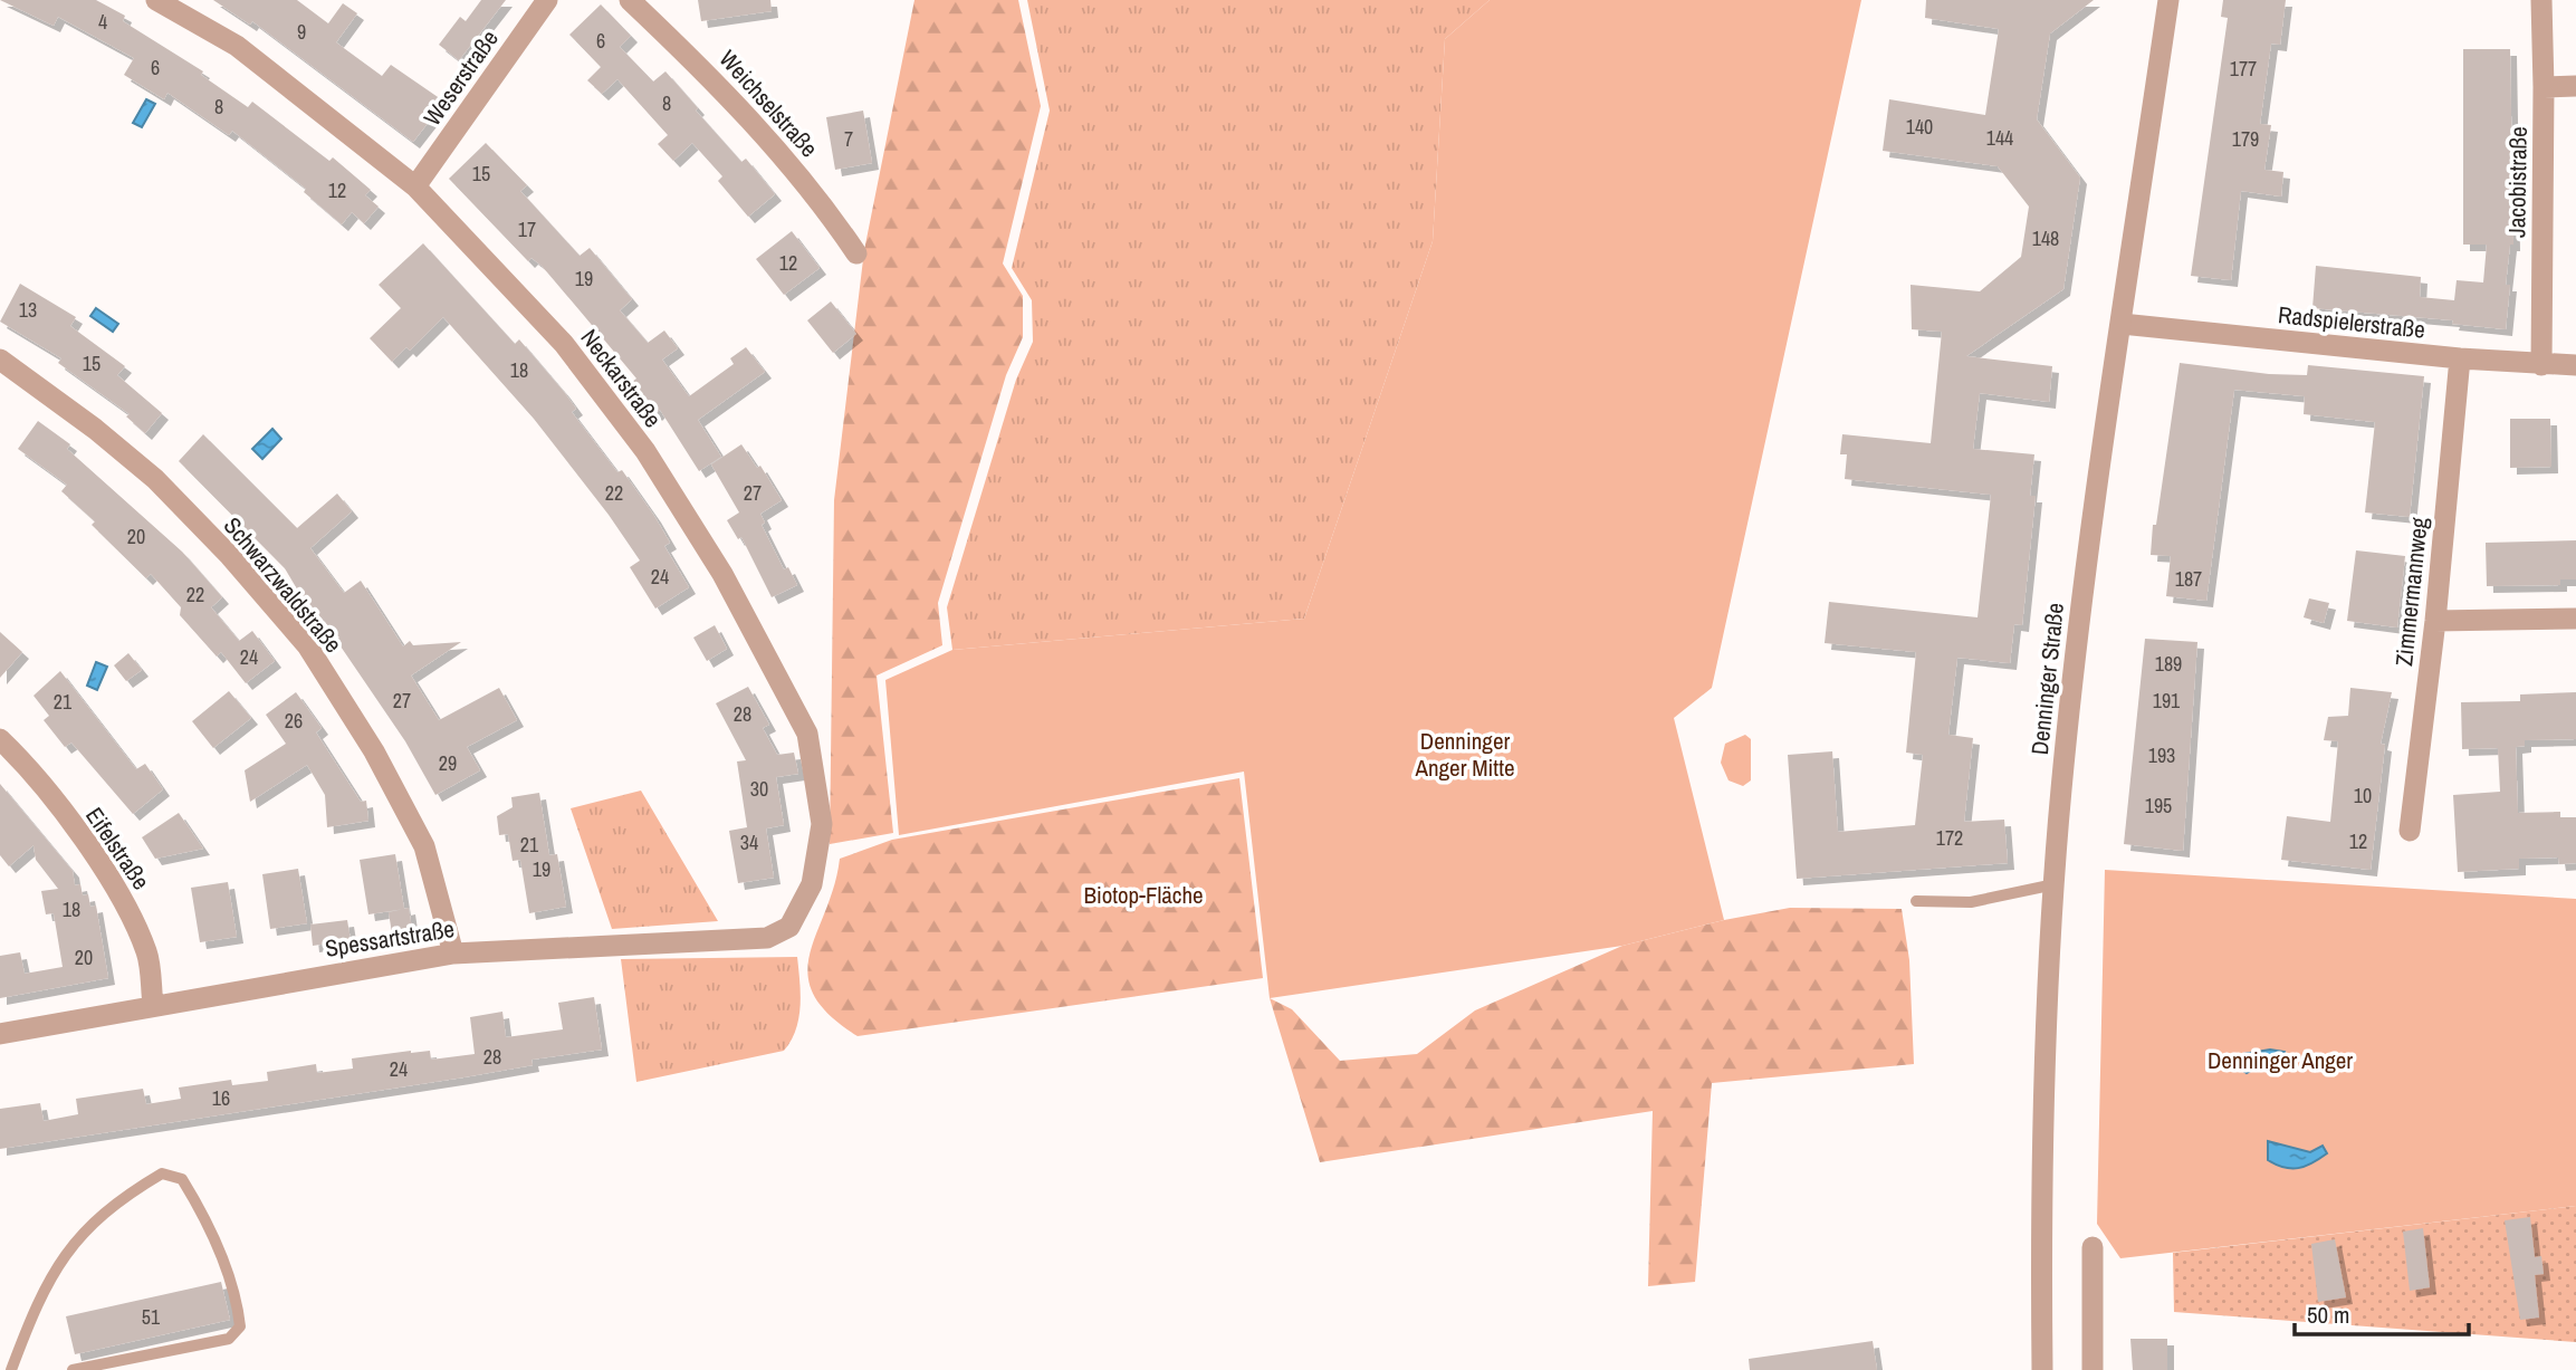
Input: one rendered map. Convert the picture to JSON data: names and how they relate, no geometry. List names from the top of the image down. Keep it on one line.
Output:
{"streets":{"street":["Weserstraße","Weichselstraße","Jacobistraße","Radspielerstraße","Neckarstraße","Schwarzwaldstraße","Zimmermannweg","Denninger Straße","Eifelstraße","Spessartstraße"]},"crossings":[["Weserstraße","Neckarstraße"],["Jacobistraße","Radspielerstraße"],["Radspielerstraße","Zimmermannweg"],["Radspielerstraße","Denninger Straße"],["Neckarstraße","Spessartstraße"],["Schwarzwaldstraße","Spessartstraße"],["Eifelstraße","Spessartstraße"]],"parks":["Denninger Anger Mitte","Biotop-Fläche","Denninger Anger"],"house_numbers":["4","9","6","6","177","8","8","140","144","7","179","15","12","17","148","12","19","13","15","18","22","27","20","24","187","22","24","189","27","191","21","28","26","193","29","30","10","195","172","12","34","21","19","18","20","28","24","16","51"],"scale_bar":"50 m"}
